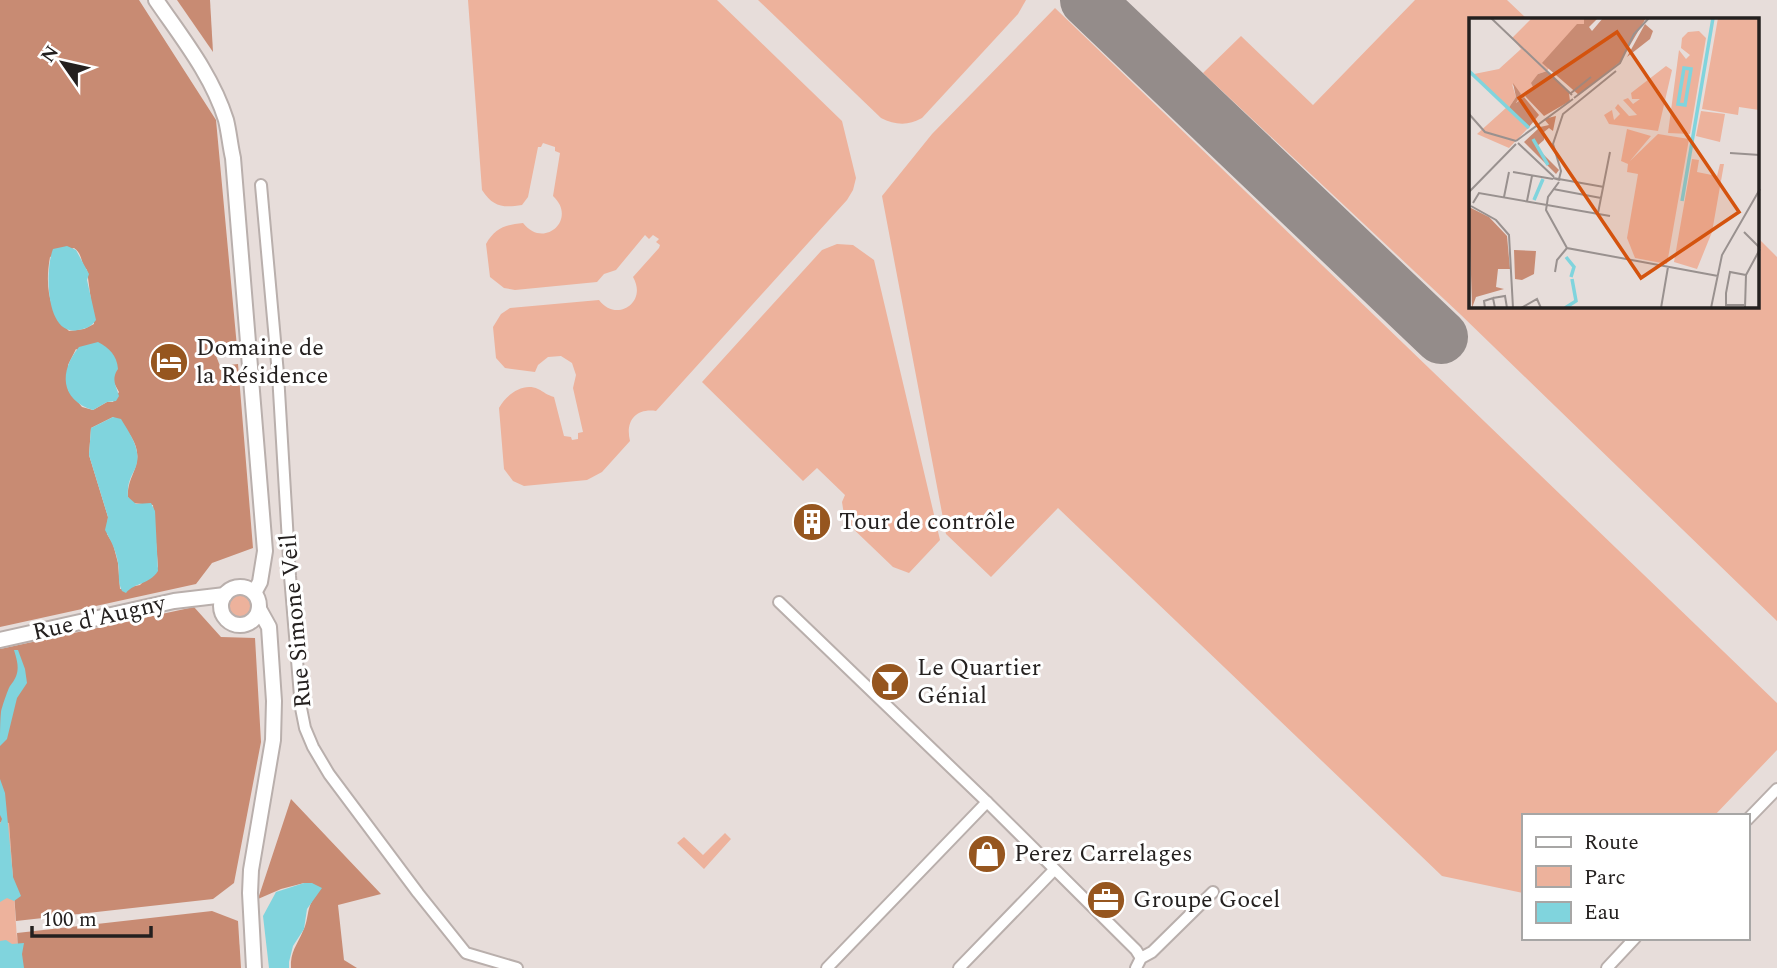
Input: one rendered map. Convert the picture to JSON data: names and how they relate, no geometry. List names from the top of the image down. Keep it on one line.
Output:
{"streets":{"main road":["Rue d'Augny"],"street":["Rue Simone Veil"]},"places":{"hotel":["Domaine de la Résidence"],"building":["Tour de contrôle"],"bar":["Le Quartier Génial"],"shop":["Perez Carrelages"],"office":["Groupe Gocel"]},"legend":["Route","Parc","Eau"],"scale_bar":"100 m","north":"top left"}
